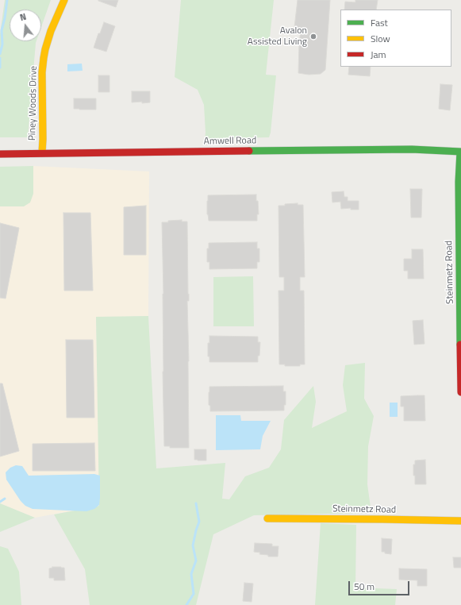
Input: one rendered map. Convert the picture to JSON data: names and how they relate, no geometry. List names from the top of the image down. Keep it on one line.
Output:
{"streets":{"street":["Piney Woods Drive","Amwell Road","Steinmetz Road"]},"crossings":[["Piney Woods Drive","Amwell Road"],["Amwell Road","Steinmetz Road"]],"places":["Avalon Assisted Living"],"legend":["Fast","Slow","Jam"],"scale_bar":"50 m","north":"top"}
